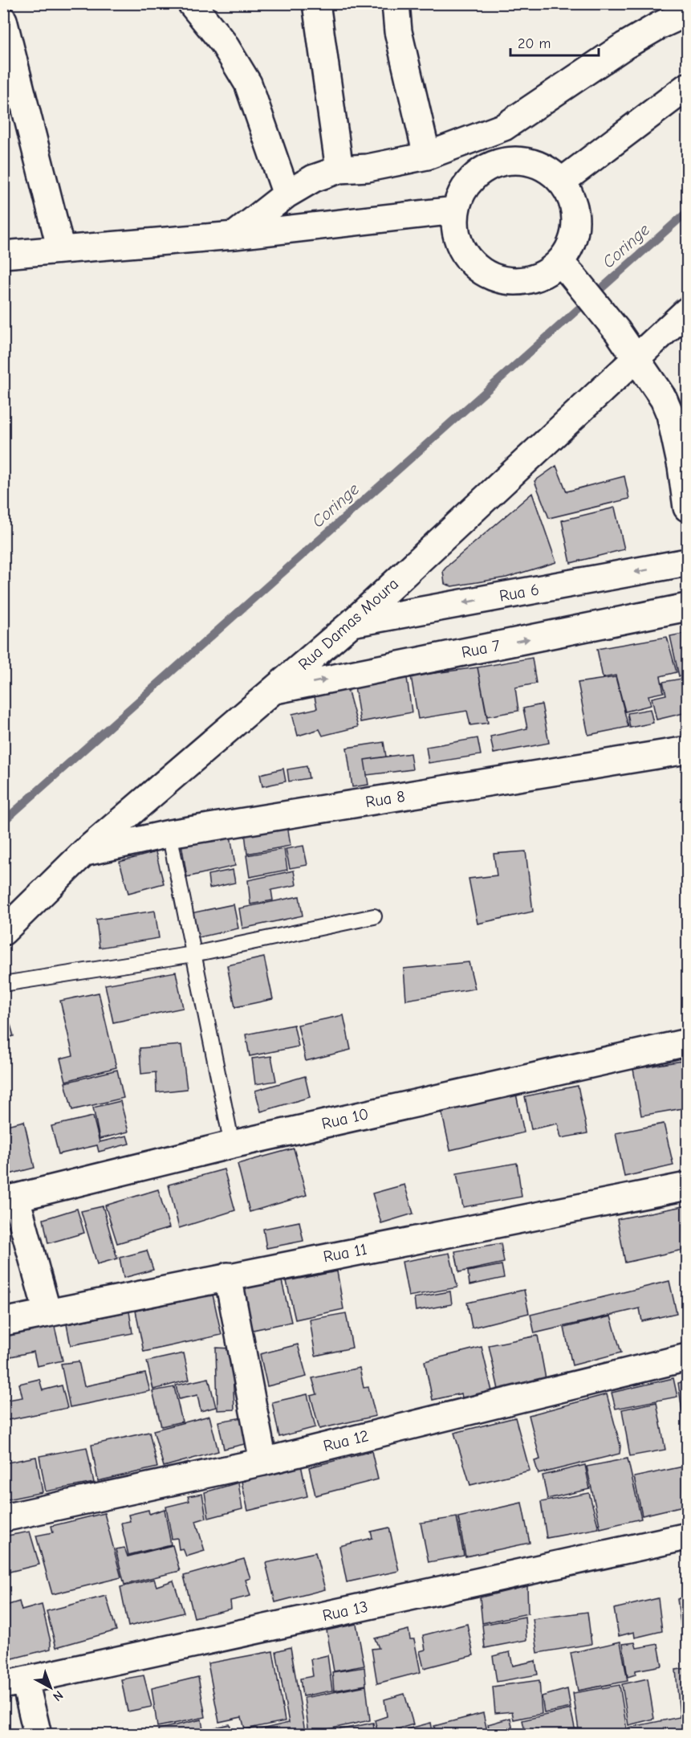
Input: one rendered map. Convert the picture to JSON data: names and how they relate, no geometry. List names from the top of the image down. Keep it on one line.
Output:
{"streets":{"street":["Rua 6","Rua Damas Moura","Rua 7","Rua 8","Rua 10","Rua 11","Rua 12","Rua 13"]},"crossings":[["Rua 6","Rua Damas Moura"],["Rua Damas Moura","Rua 7"],["Rua Damas Moura","Rua 8"]],"one_way":["Rua 6","Rua 7"],"water":["Coringe"],"scale_bar":"20 m","north":"bottom right"}
